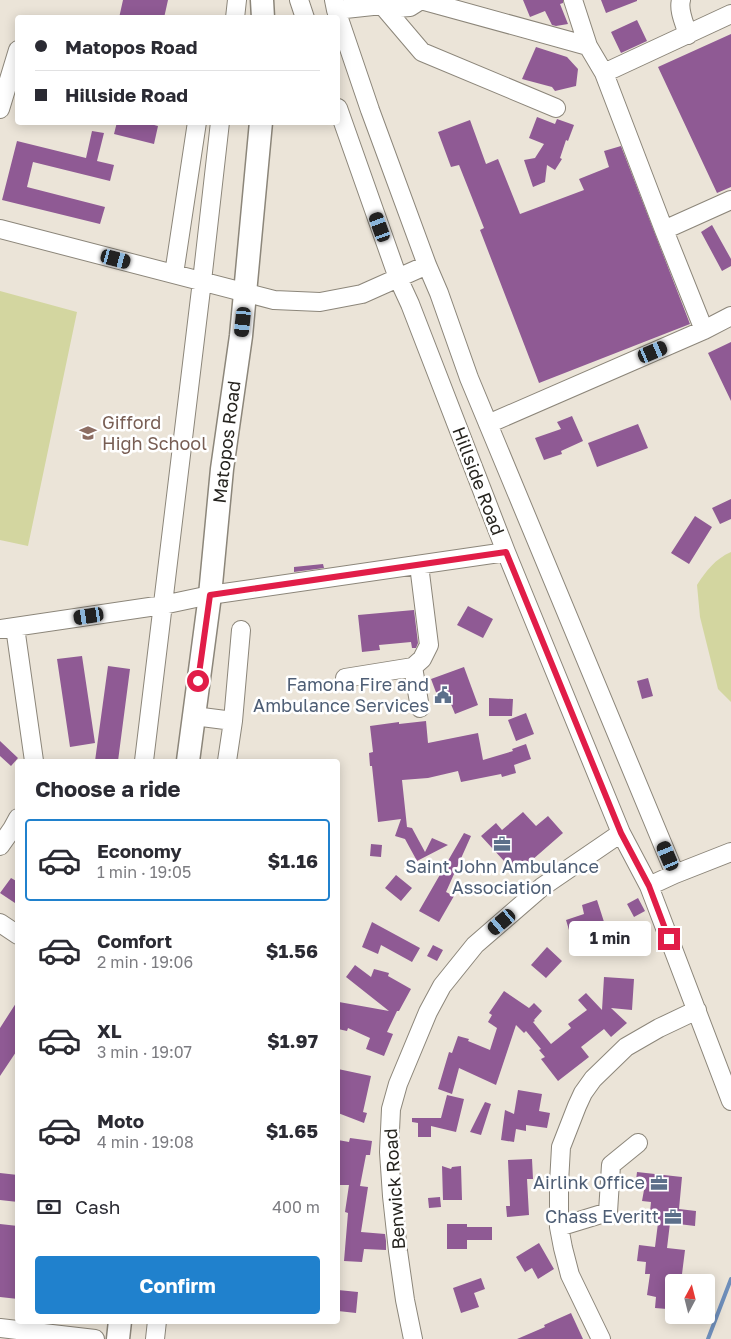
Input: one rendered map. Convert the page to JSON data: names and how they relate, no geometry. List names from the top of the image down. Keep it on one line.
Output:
{"streets":{"main road":["Matopos Road"],"street":["Hillside Road","Benwick Road"]},"crossings":[["Hillside Road","Benwick Road"]],"places":{"school or university":["Gifford High School"],"public building":["Famona Fire and Ambulance Services"],"office":["Saint John Ambulance Association","Airlink Office","Chass Everitt"]},"north":"top","page":{"banner":["Matopos Road","Hillside Road"],"heading":"Choose a ride","list":[{"name":"Economy","note":"1 min · 19:05","value":"$1.16"},{"name":"Comfort","note":"2 min · 19:06","value":"$1.56"},{"name":"XL","note":"3 min · 19:07","value":"$1.97"},{"name":"Moto","note":"4 min · 19:08","value":"$1.65"}],"bubble":"1 min","pay":["Cash","400 m"],"buttons":"Confirm"}}
